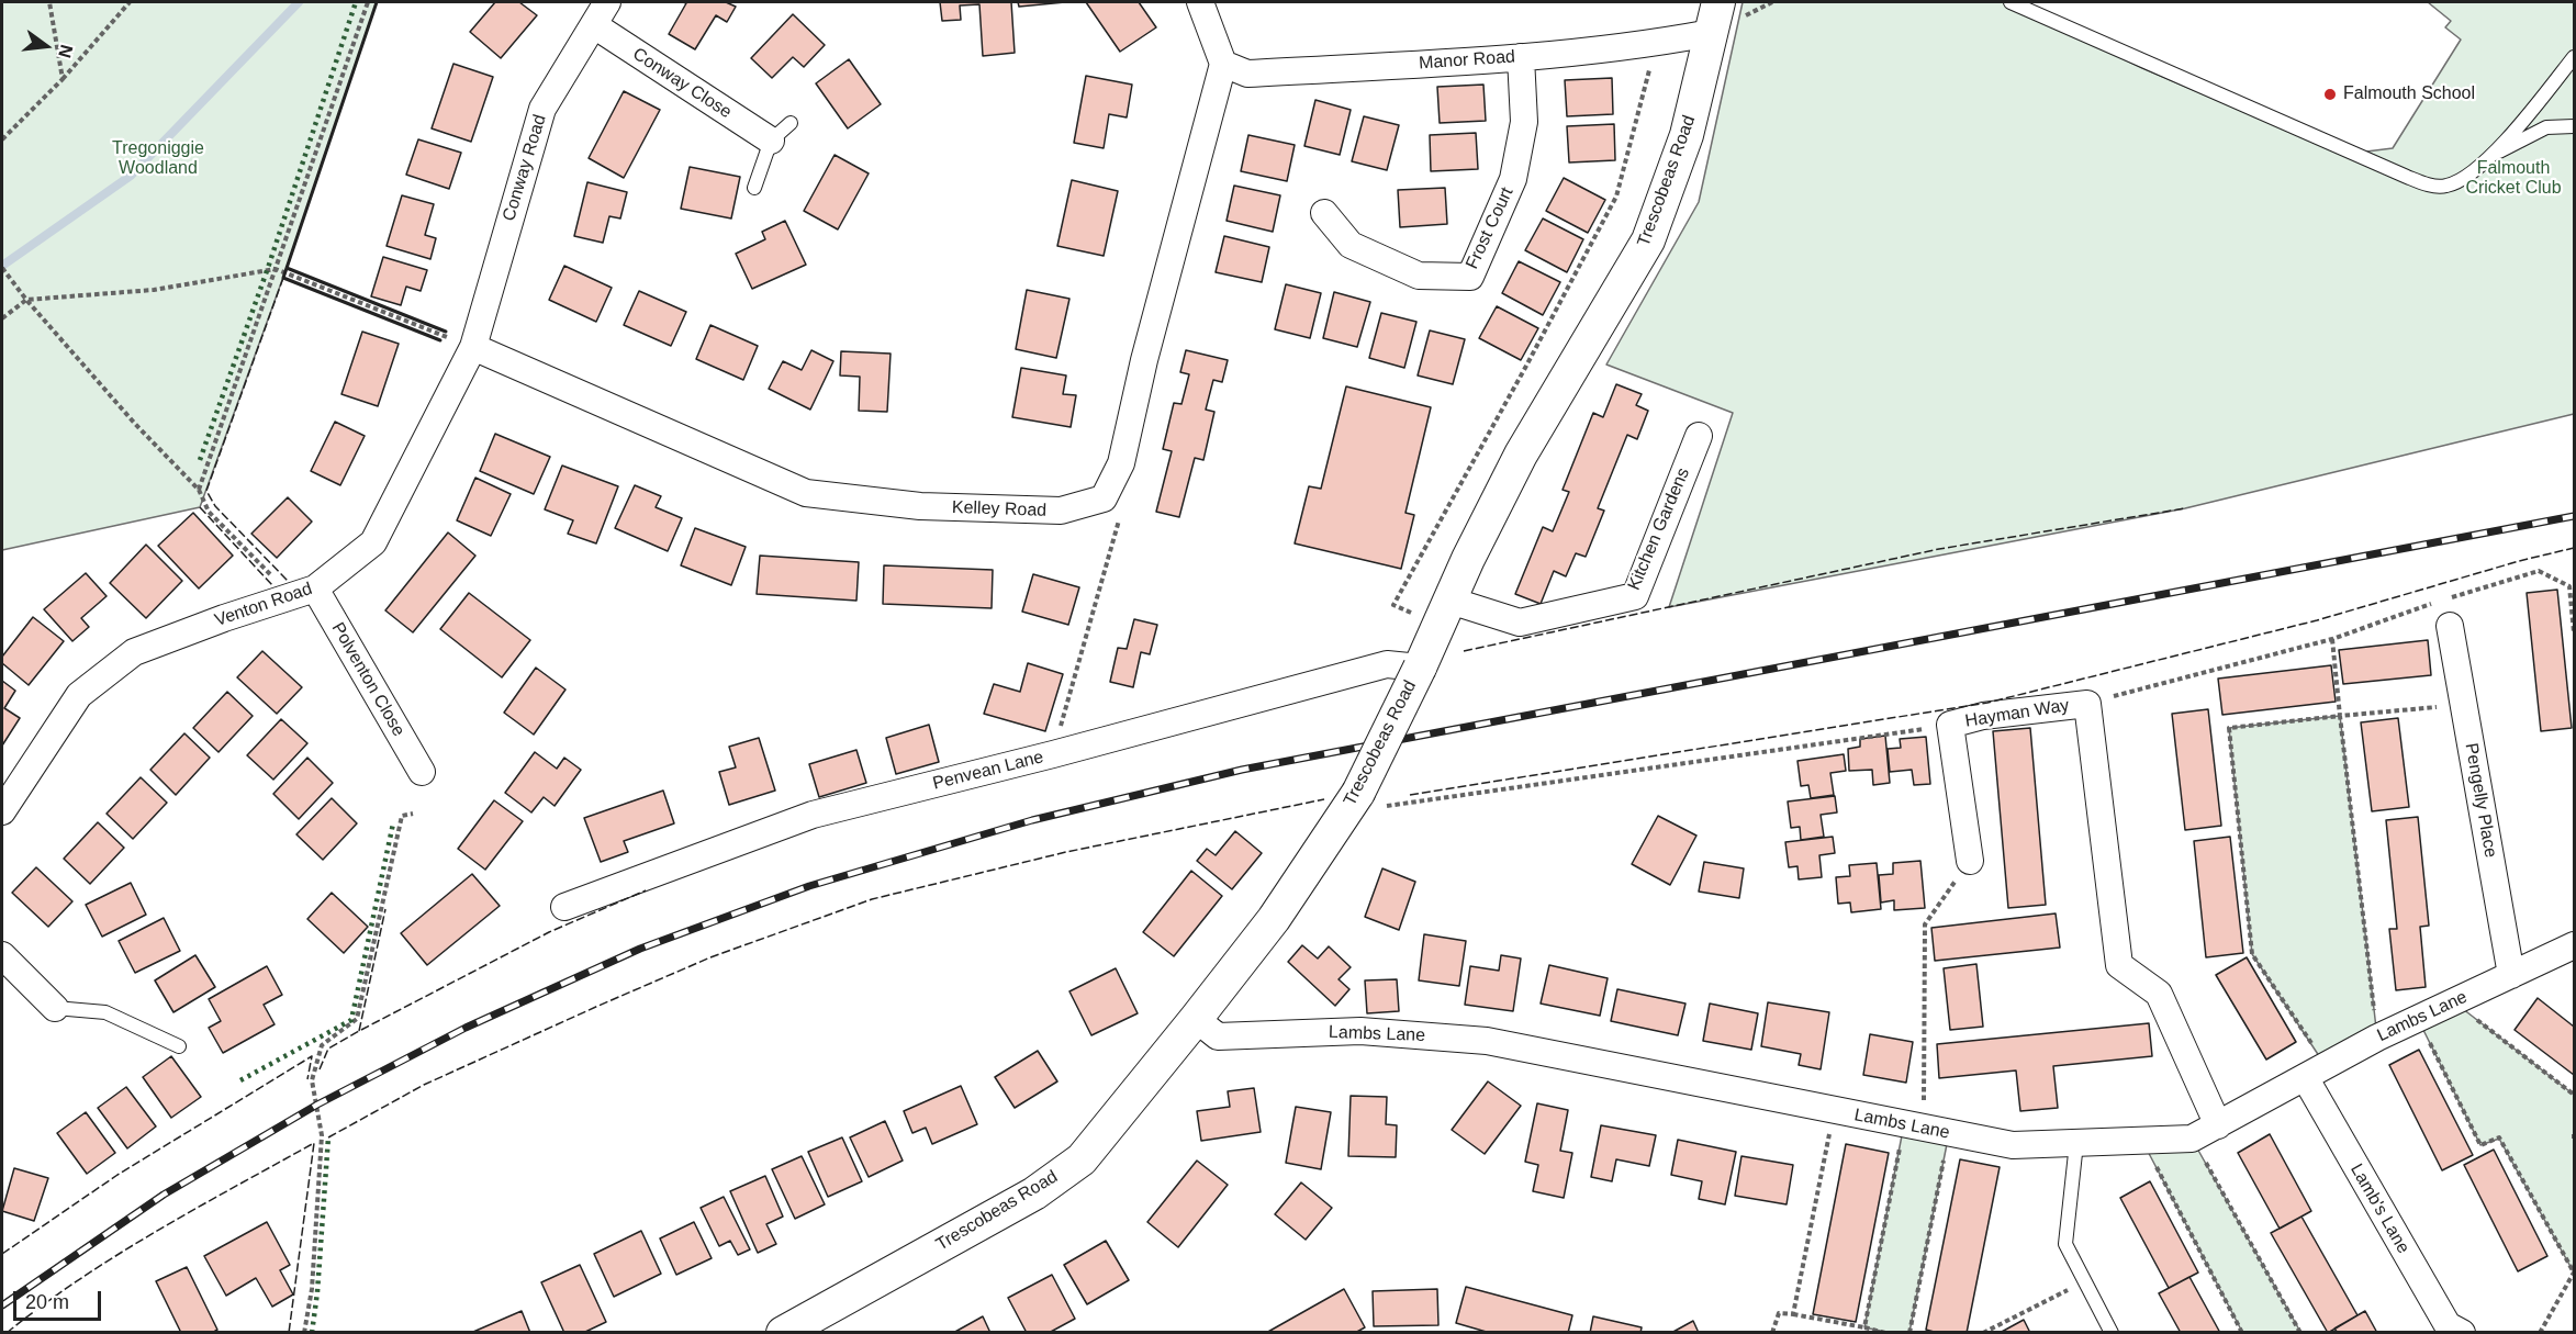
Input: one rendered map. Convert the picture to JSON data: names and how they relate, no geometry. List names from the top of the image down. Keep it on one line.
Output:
{"streets":{"street":["Manor Road","Conway Close","Conway Road","Trescobeas Road","Frost Court","Kelley Road","Kitchen Gardens","Venton Road","Polventon Close","Hayman Way","Penvean Lane","Pengelly Place","Lambs Lane","Lamb's Lane"]},"crossings":[["Manor Road","Trescobeas Road"],["Manor Road","Frost Court"],["Conway Close","Conway Road"],["Conway Road","Kelley Road"],["Conway Road","Venton Road"],["Trescobeas Road","Kitchen Gardens"],["Trescobeas Road","Penvean Lane"],["Trescobeas Road","Lambs Lane"],["Kelley Road","Venton Road"],["Venton Road","Polventon Close"],["Hayman Way","Lambs Lane"],["Pengelly Place","Lambs Lane"],["Lambs Lane","Lamb's Lane"]],"parks":["Tregoniggie Woodland","Falmouth Cricket Club"],"places":["Falmouth School"],"scale_bar":"20 m","north":"right"}
